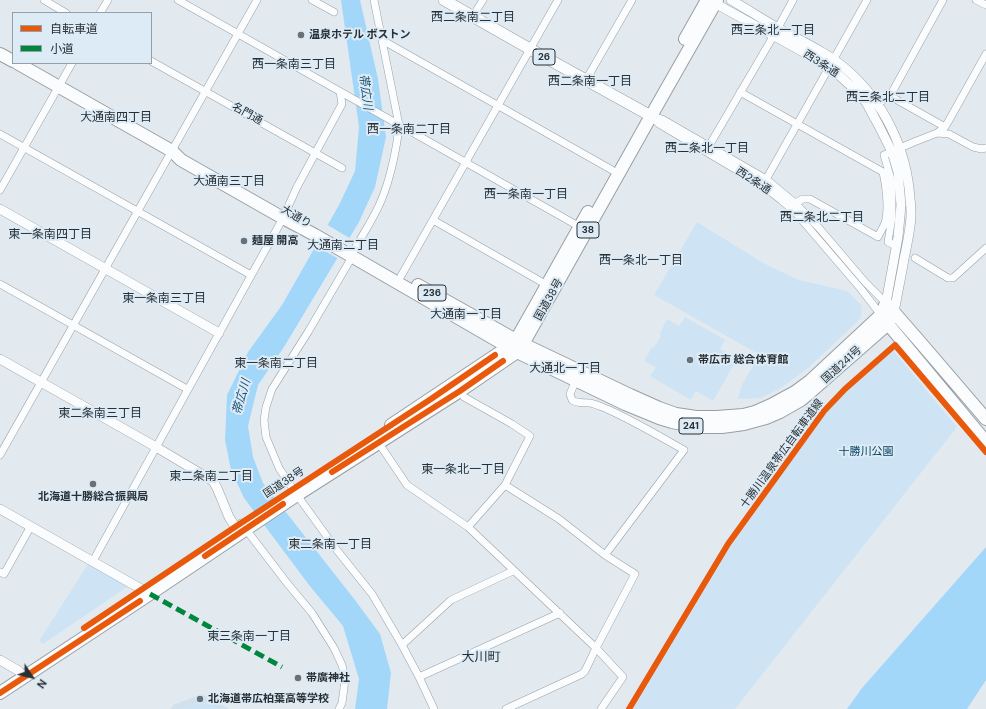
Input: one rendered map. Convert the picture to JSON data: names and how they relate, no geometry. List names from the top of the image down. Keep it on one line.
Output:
{"streets":{"highway":["大通り","38","236","国道38号","国道241号","241"],"main road":["26"],"street":["西3条通","名門通","西2条通"],"cycle path":["十勝川温泉帯広自転車道線"]},"crossings":[["26","西2条通"],["26","国道38号"],["西3条通","西2条通"],["西3条通","国道38号"],["西3条通","国道241号"],["西2条通","国道38号"],["西2条通","国道241号"],["大通り","国道38号"],["大通り","国道241号"],["国道38号","国道241号"]],"districts":["西二条南二丁目","西三条北一丁目","西一条南三丁目","西二条南一丁目","西三条北二丁目","大通南四丁目","西一条南二丁目","西二条北一丁目","大通南三丁目","西一条南一丁目","西二条北二丁目","東一条南四丁目","大通南二丁目","西一条北一丁目","東一条南三丁目","大通南一丁目","東一条南二丁目","大通北一丁目","東二条南三丁目","東一条北一丁目","東二条南二丁目","東二条南一丁目","東三条南一丁目","大川町"],"water":["帯広川"],"parks":["十勝川公園"],"places":["温泉ホテル ボストン","麺屋 開高","帯広市 総合体育館","北海道十勝総合振興局","帯廣神社","北海道帯広柏葉高等学校"],"legend":["自転車道","小道"],"north":"bottom right"}
